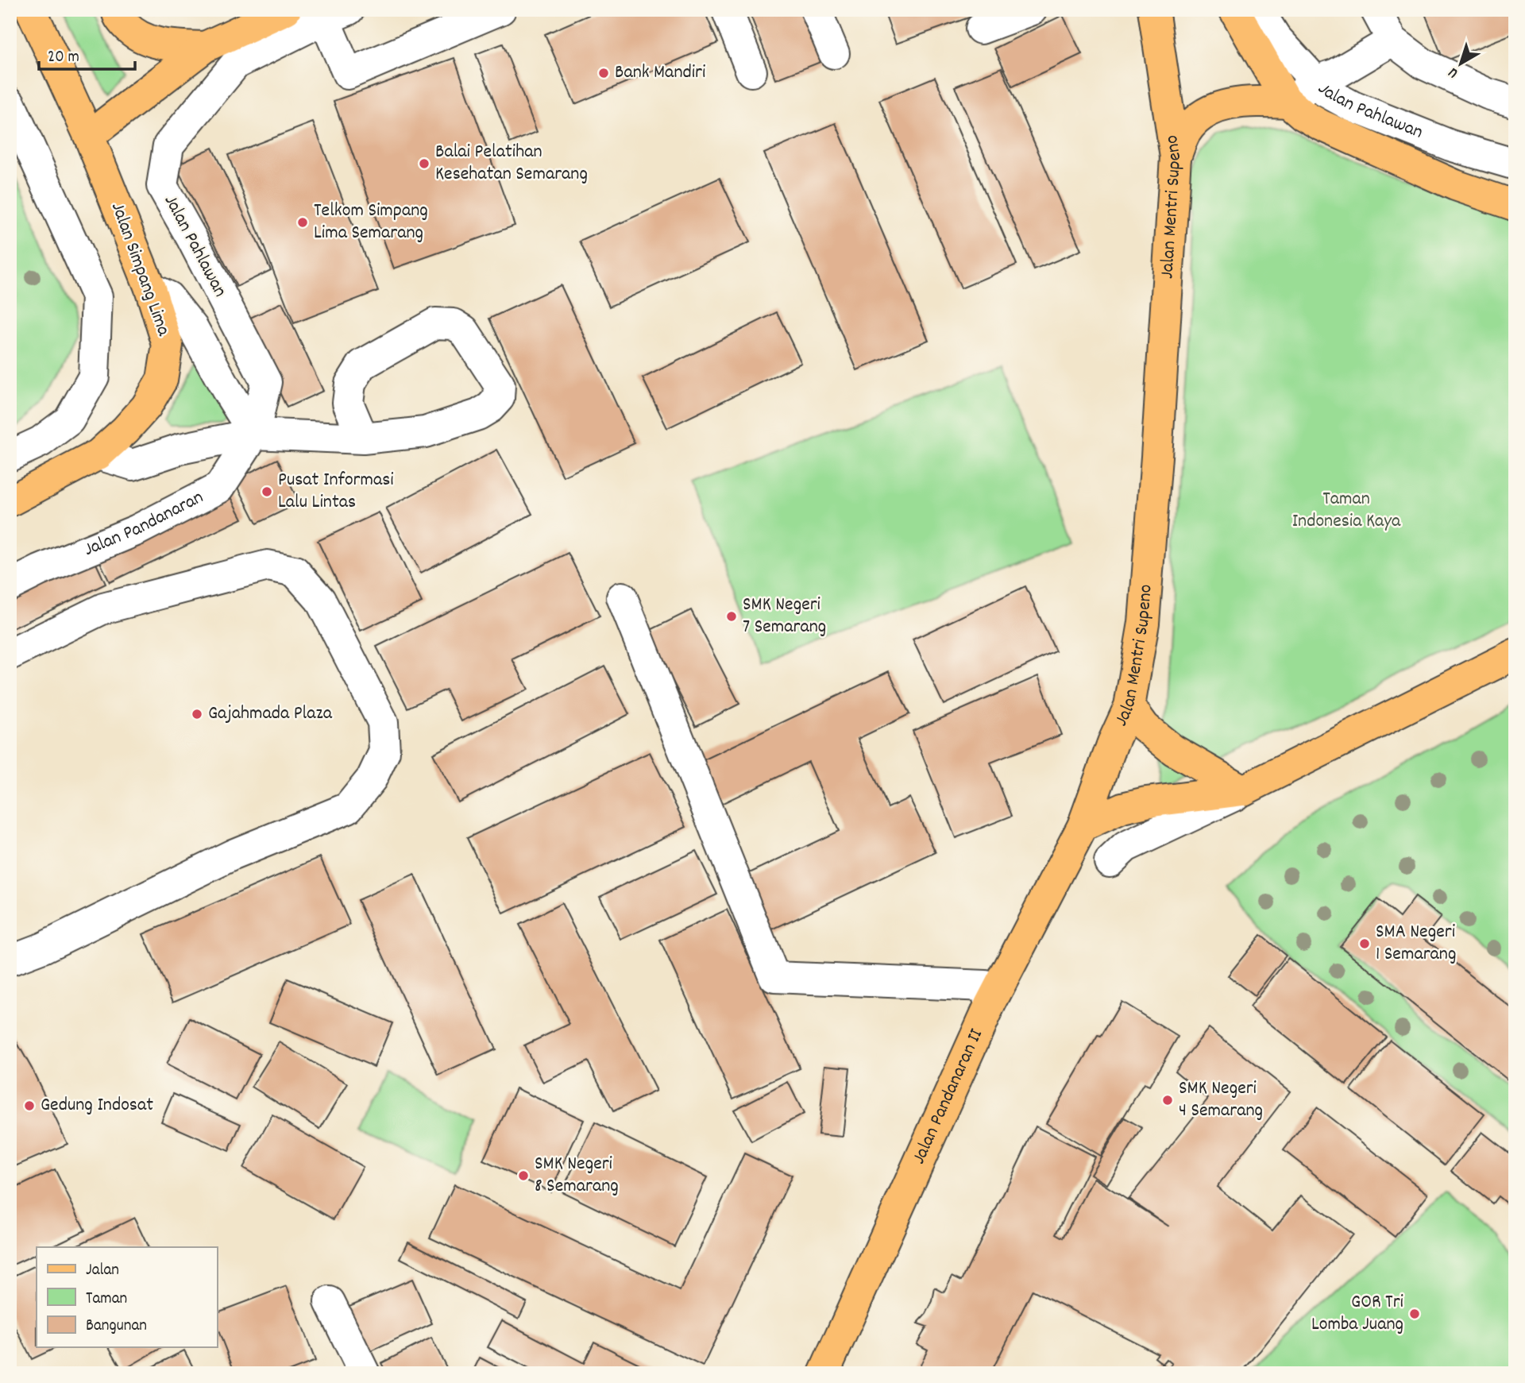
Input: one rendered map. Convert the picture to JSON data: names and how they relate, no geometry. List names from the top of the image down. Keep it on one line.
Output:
{"streets":{"main road":["Jalan Mentri Supeno","Jalan Simpang Lima","Jalan Pandanaran II"],"street":["Jalan Pahlawan","Jalan Pandanaran"]},"crossings":[["Jalan Pahlawan","Jalan Pandanaran"],["Jalan Mentri Supeno","Jalan Pandanaran II"]],"parks":["Taman Indonesia Kaya"],"places":["Bank Mandiri","Balai Pelatihan Kesehatan Semarang","Telkom Simpang Lima Semarang","Pusat Informasi Lalu Lintas","SMK Negeri 7 Semarang","Gajahmada Plaza","SMA Negeri 1 Semarang","SMK Negeri 4 Semarang","Gedung Indosat","SMK Negeri 8 Semarang","GOR Tri Lomba Juang"],"legend":["Jalan","Taman","Bangunan"],"scale_bar":"20 m","north":"bottom left"}
